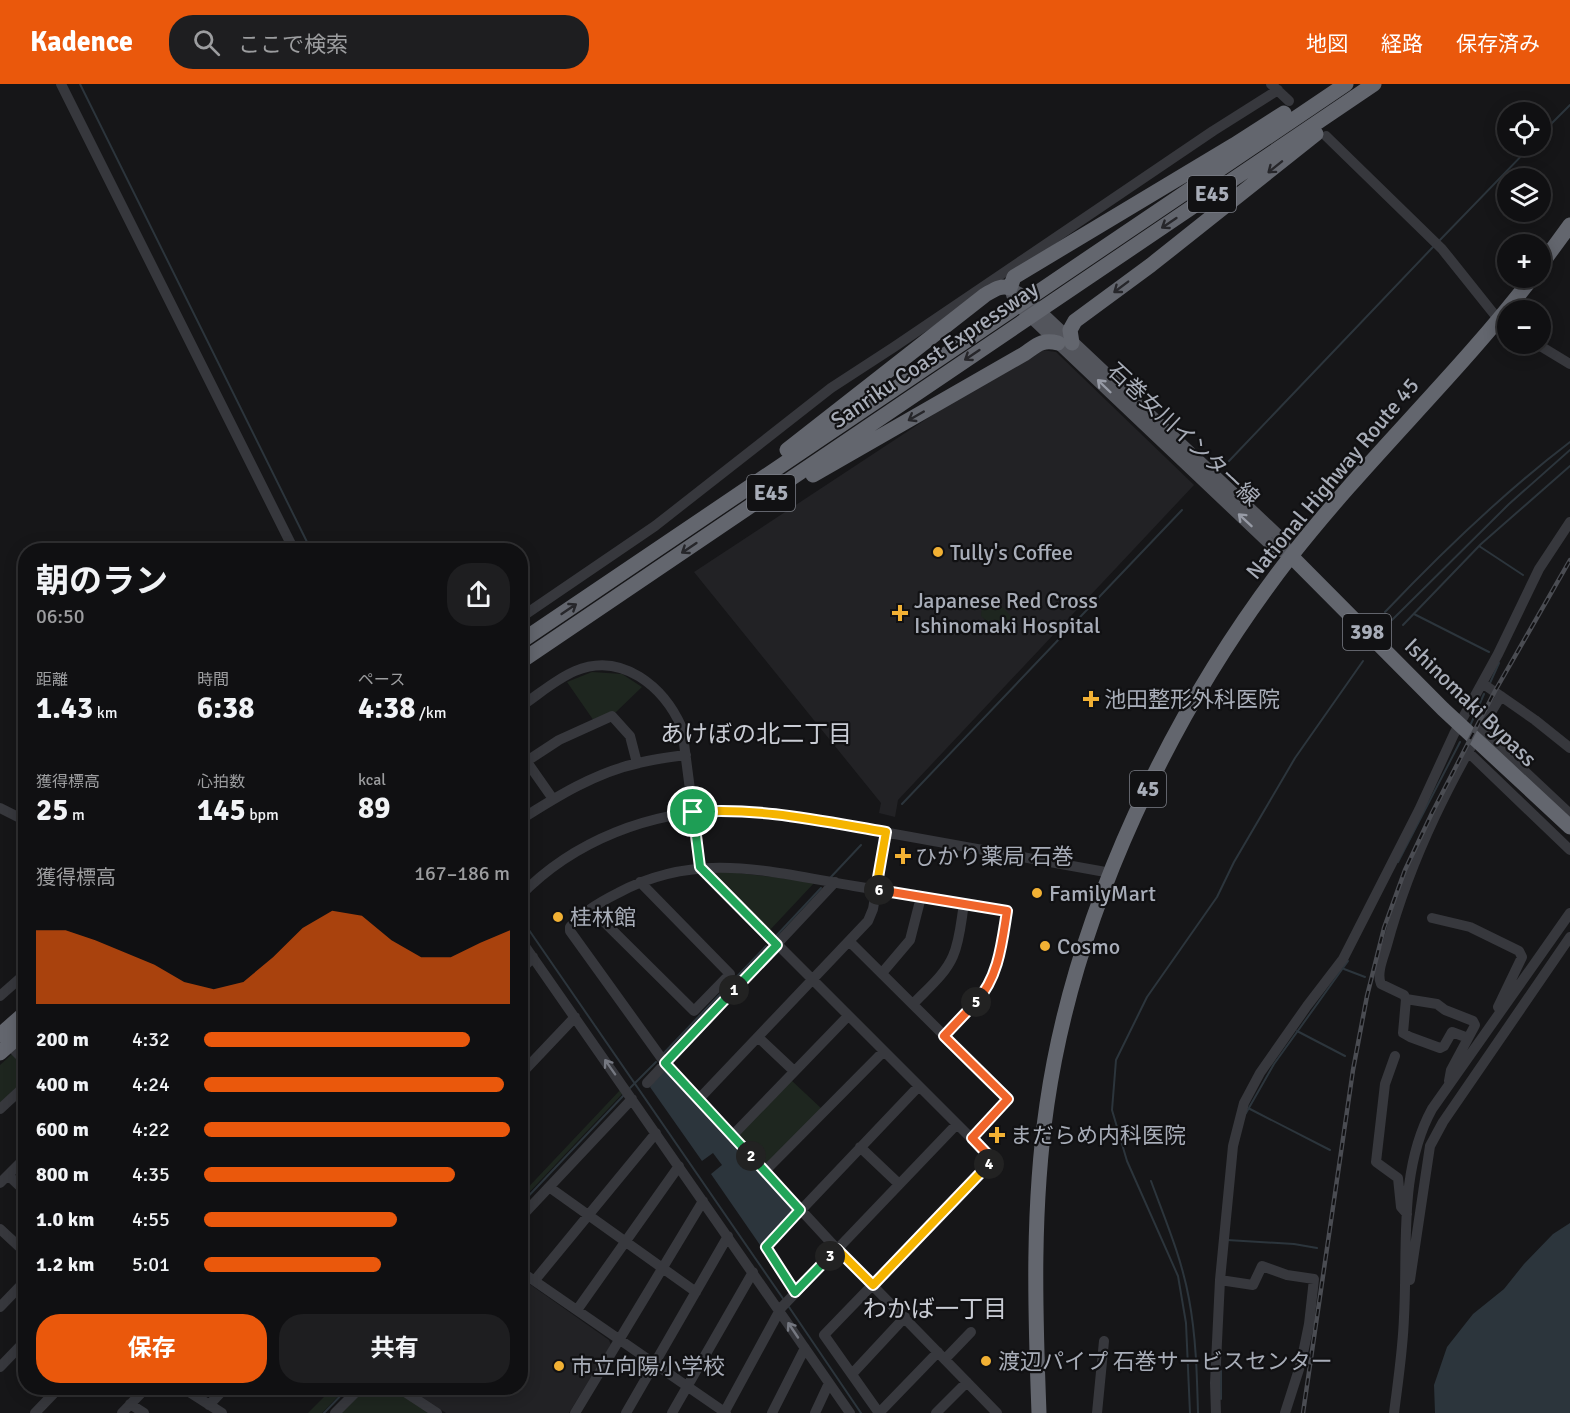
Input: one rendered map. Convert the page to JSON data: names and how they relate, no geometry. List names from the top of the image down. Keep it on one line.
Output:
{"streets":{"highway":["E45","Sanriku Coast Expressway","National Highway Route 45","398","Ishinomaki Bypass","45"],"main road":["石巻女川インター線"]},"crossings":[["石巻女川インター線","National Highway Route 45"],["石巻女川インター線","Ishinomaki Bypass"],["National Highway Route 45","Ishinomaki Bypass"]],"districts":["あけぼの北二丁目","わかば一丁目"],"places":{"other":["Tully's Coffee","FamilyMart","桂林館","Cosmo","渡辺パイプ 石巻サービスセンター","市立向陽小学校"],"health":["Japanese Red Cross Ishinomaki Hospital","池田整形外科医院","ひかり薬局 石巻","まだらめ内科医院"]},"page":{"header":"Kadence","search":"ここで検索","nav":["地図","経路","保存済み"],"map_buttons":["+","−"],"heading":["朝のラン","06:50"],"stats":[["距離","1.43 km"],["時間","6:38"],["ペース","4:38 /km"],["獲得標高","25 m"],["心拍数","145 bpm"],["kcal","89"]],"chart":["獲得標高","167–186 m"],"pins":["6","1","5","2","4","3"],"list":[{"name":"200 m","note":"4:32"},{"name":"400 m","note":"4:24"},{"name":"600 m","note":"4:22"},{"name":"800 m","note":"4:35"},{"name":"1.0 km","note":"4:55"},{"name":"1.2 km","note":"5:01"}],"buttons":["保存","共有"]}}
